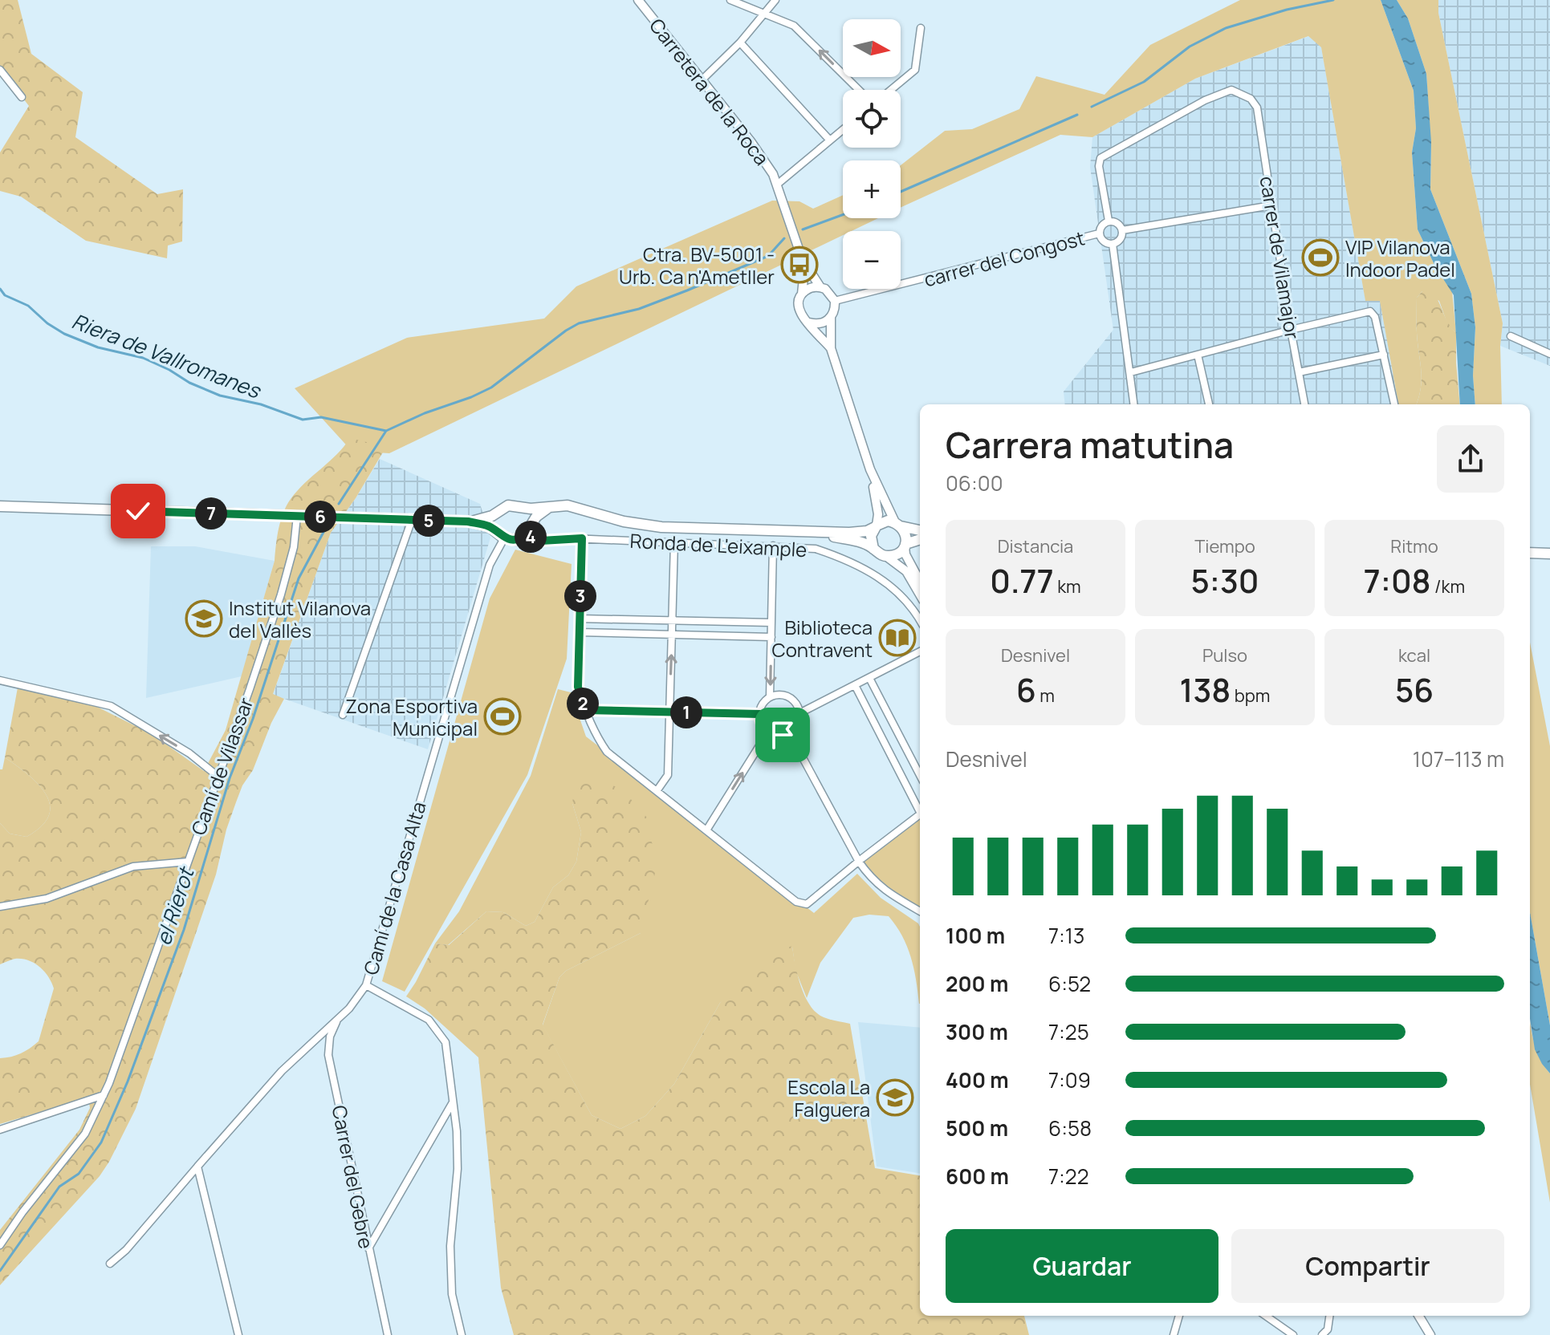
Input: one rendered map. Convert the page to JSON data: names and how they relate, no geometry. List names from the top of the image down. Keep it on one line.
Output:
{"streets":{"street":["Carretera de la Roca","carrer de Vilamajor","carrer del Congost","Ronda de L'eixample","Camí de Vilassar","Camí de la Casa Alta","Carrer del Gebre"]},"crossings":[["Carretera de la Roca","carrer del Congost"],["carrer de Vilamajor","carrer del Congost"],["Ronda de L'eixample","Camí de la Casa Alta"],["Camí de la Casa Alta","Carrer del Gebre"]],"water":["Riera de Vallromanes","el Rierot"],"places":{"sports":["VIP Vilanova Indoor Padel","Zona Esportiva Municipal"],"bus stop":["Ctra. BV-5001 - Urb. Ca n'Ametller"],"school or university":["Institut Vilanova del Vallès","Escola La Falguera"],"library":["Biblioteca Contravent"]},"north":"right","page":{"map_buttons":["+","−"],"heading":["Carrera matutina","06:00"],"pins":["7","6","5","4","3","2","1"],"stats":[["Distancia","0.77 km"],["Tiempo","5:30"],["Ritmo","7:08 /km"],["Desnivel","6 m"],["Pulso","138 bpm"],["kcal","56"]],"chart":["Desnivel","107–113 m"],"list":[{"name":"100 m","note":"7:13"},{"name":"200 m","note":"6:52"},{"name":"300 m","note":"7:25"},{"name":"400 m","note":"7:09"},{"name":"500 m","note":"6:58"},{"name":"600 m","note":"7:22"}],"buttons":["Guardar","Compartir"]}}
